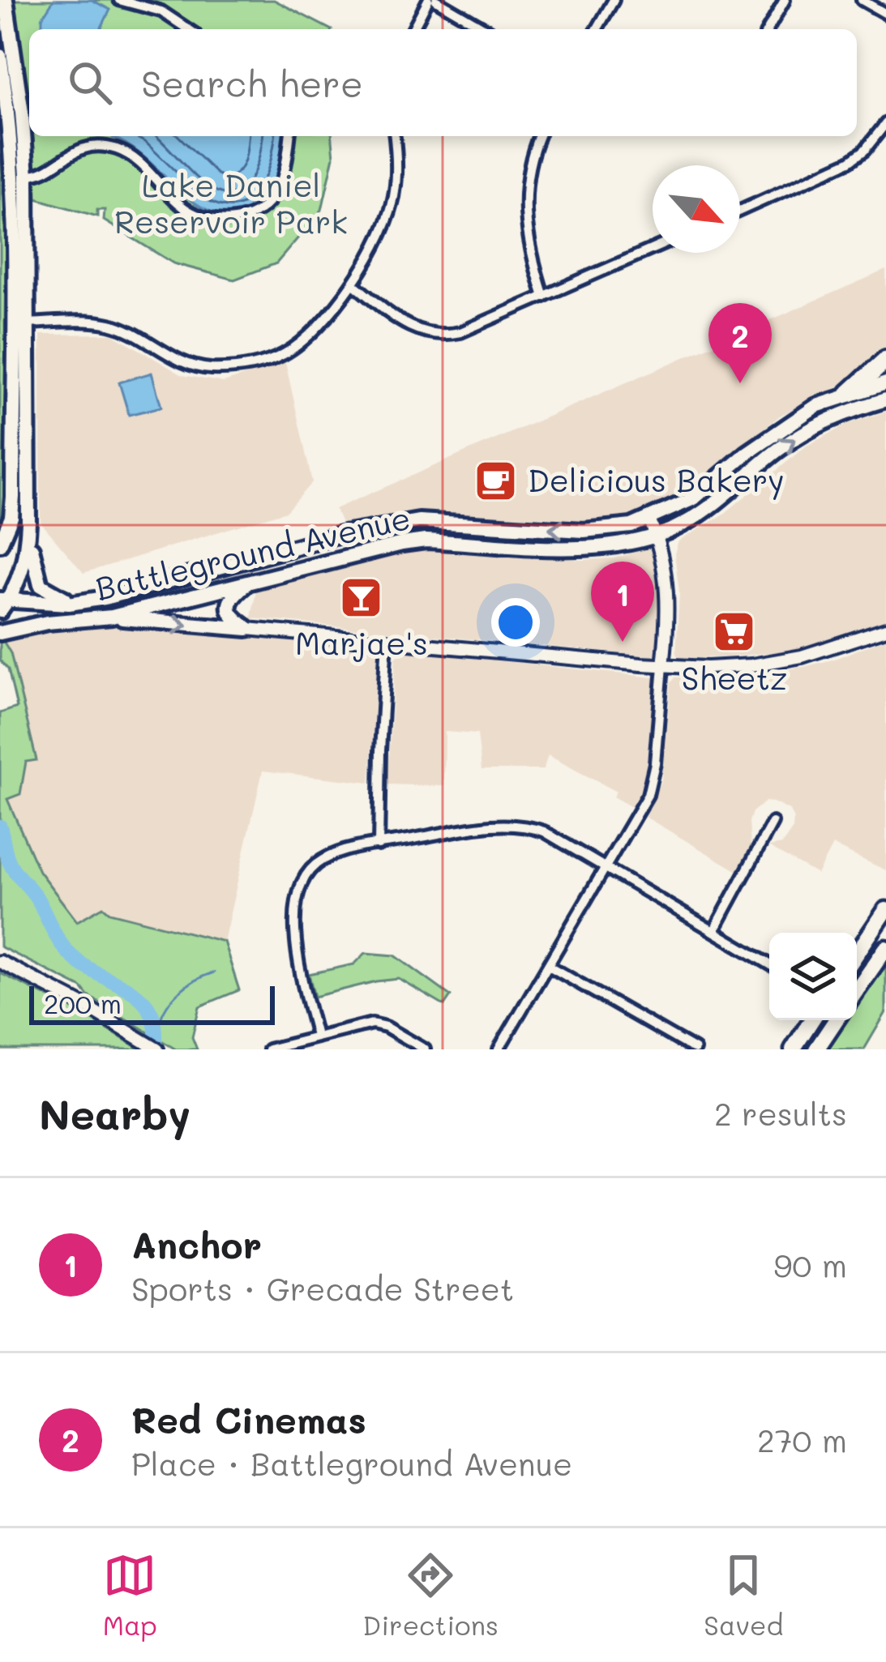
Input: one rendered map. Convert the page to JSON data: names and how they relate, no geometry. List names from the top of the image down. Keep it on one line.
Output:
{"streets":{"main road":["Battleground Avenue"]},"parks":["Lake Daniel Reservoir Park"],"places":{"cafe":["Delicious Bakery"],"bar":["Marjae's"],"supermarket":["Sheetz"]},"scale_bar":"200 m","north":"bottom right","page":{"search":"Search here","pins":["2","1"],"scale":"200 m","heading":["Nearby","2 results"],"list":[{"mark":"1","name":"Anchor","note":"Sports · Grecade Street","value":"90 m"},{"mark":"2","name":"Red Cinemas","note":"Place · Battleground Avenue","value":"270 m"}],"nav":["Map","Directions","Saved"]}}
